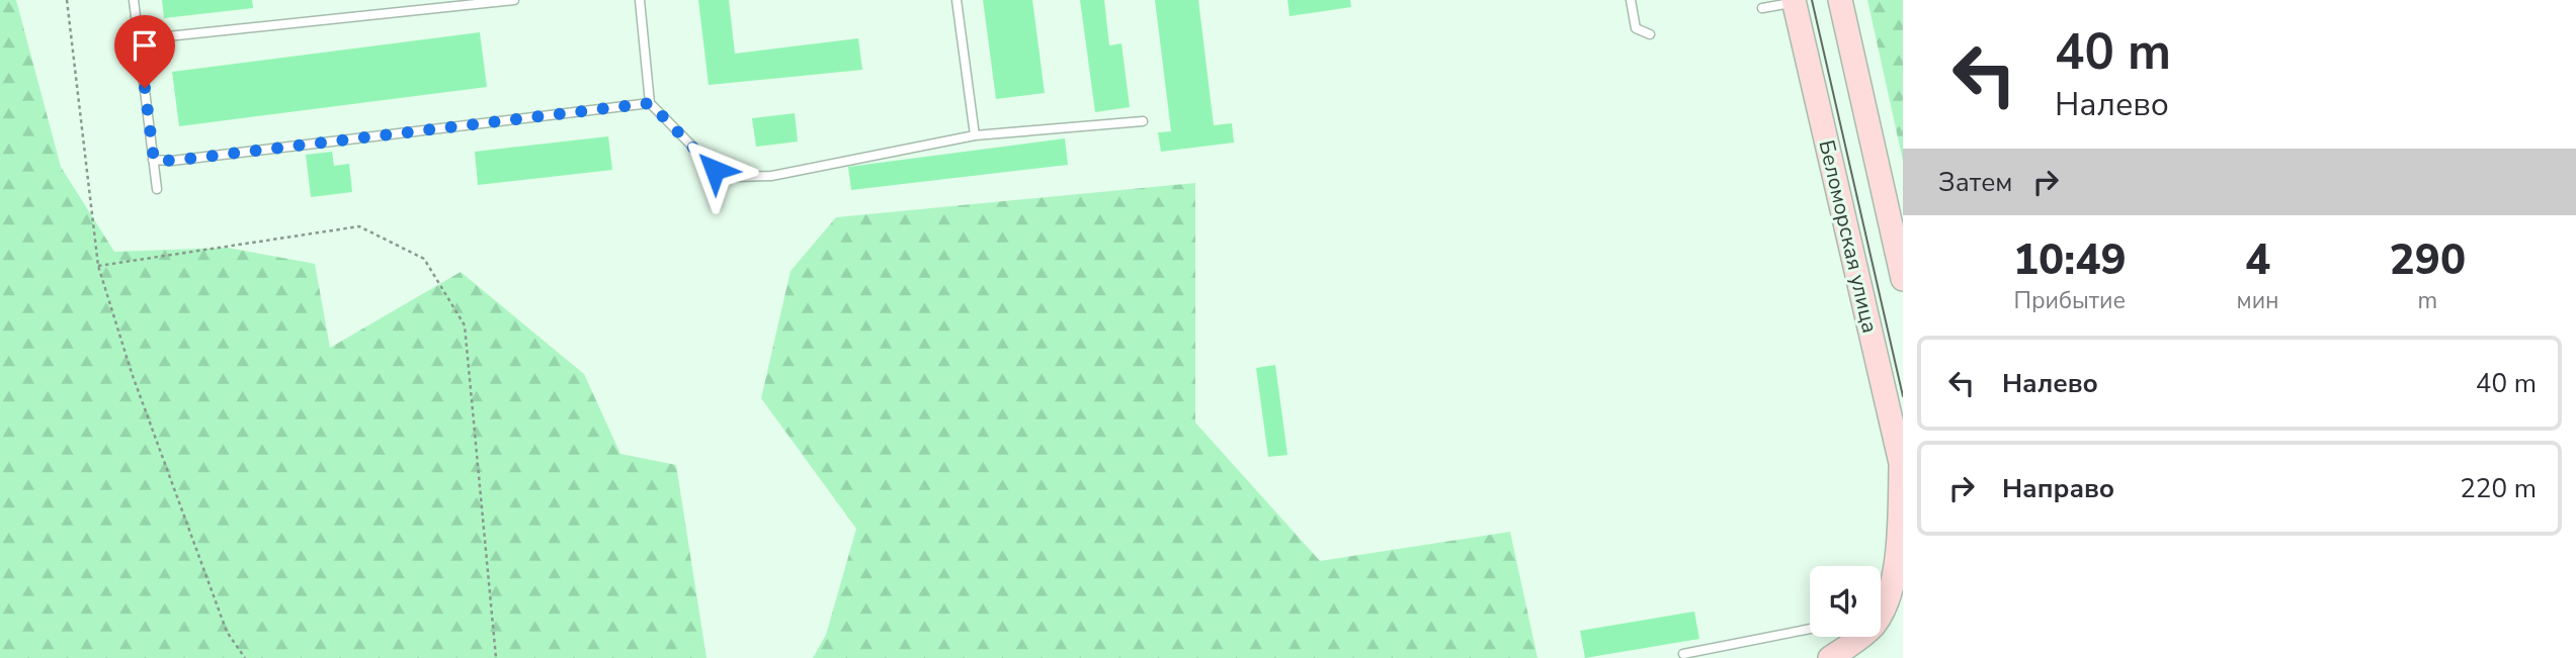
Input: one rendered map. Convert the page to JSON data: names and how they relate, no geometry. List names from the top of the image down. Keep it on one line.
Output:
{"streets":{"main road":["Беломорская улица"]},"page":{"turn":["40 m","Налево"],"then":"Затем","eta":["10:49","Прибытие","4","мин","290","m"],"list":[{"name":"Налево","value":"40 m"},{"name":"Направо","value":"220 m"}]}}
